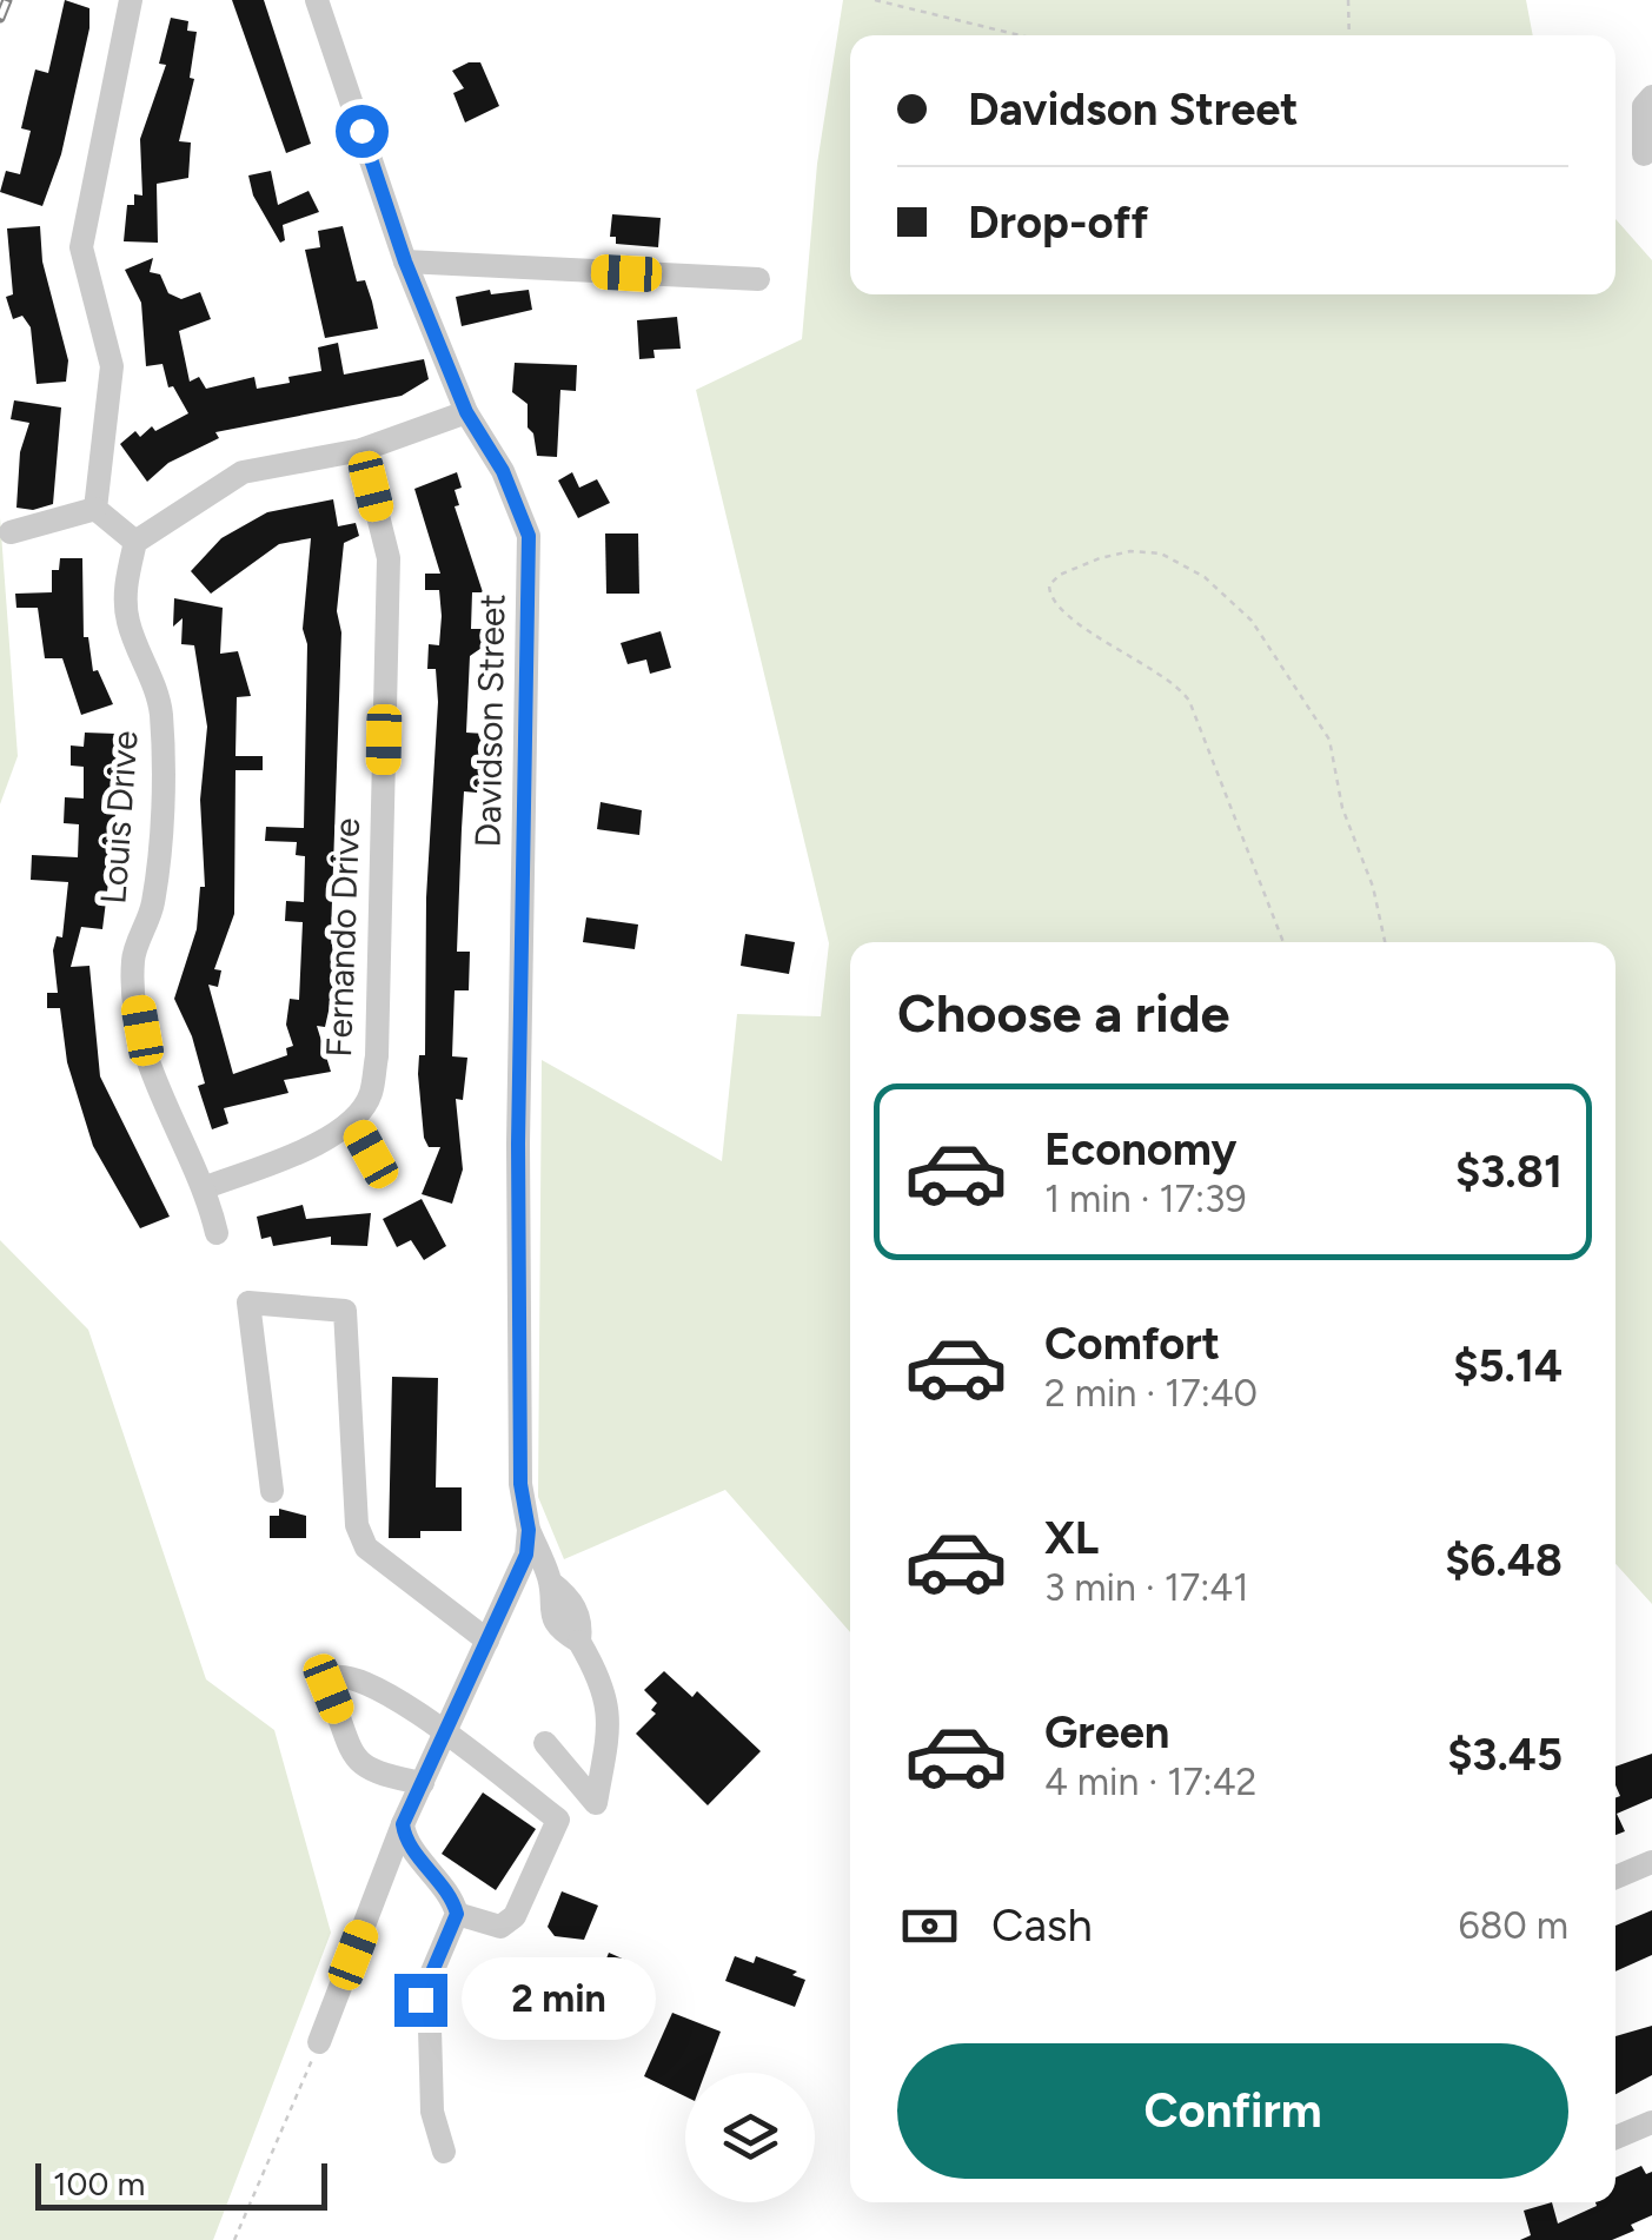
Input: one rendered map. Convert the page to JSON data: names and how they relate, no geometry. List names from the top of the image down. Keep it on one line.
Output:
{"streets":{"street":["Davidson Street","Louis Drive","Fernando Drive"]},"scale_bar":"100 m","page":{"banner":["Davidson Street","Drop-off"],"heading":"Choose a ride","list":[{"name":"Economy","note":"1 min · 17:39","value":"$3.81"},{"name":"Comfort","note":"2 min · 17:40","value":"$5.14"},{"name":"XL","note":"3 min · 17:41","value":"$6.48"},{"name":"Green","note":"4 min · 17:42","value":"$3.45"}],"pay":["Cash","680 m"],"bubble":"2 min","buttons":"Confirm","scale":"100 m"}}
